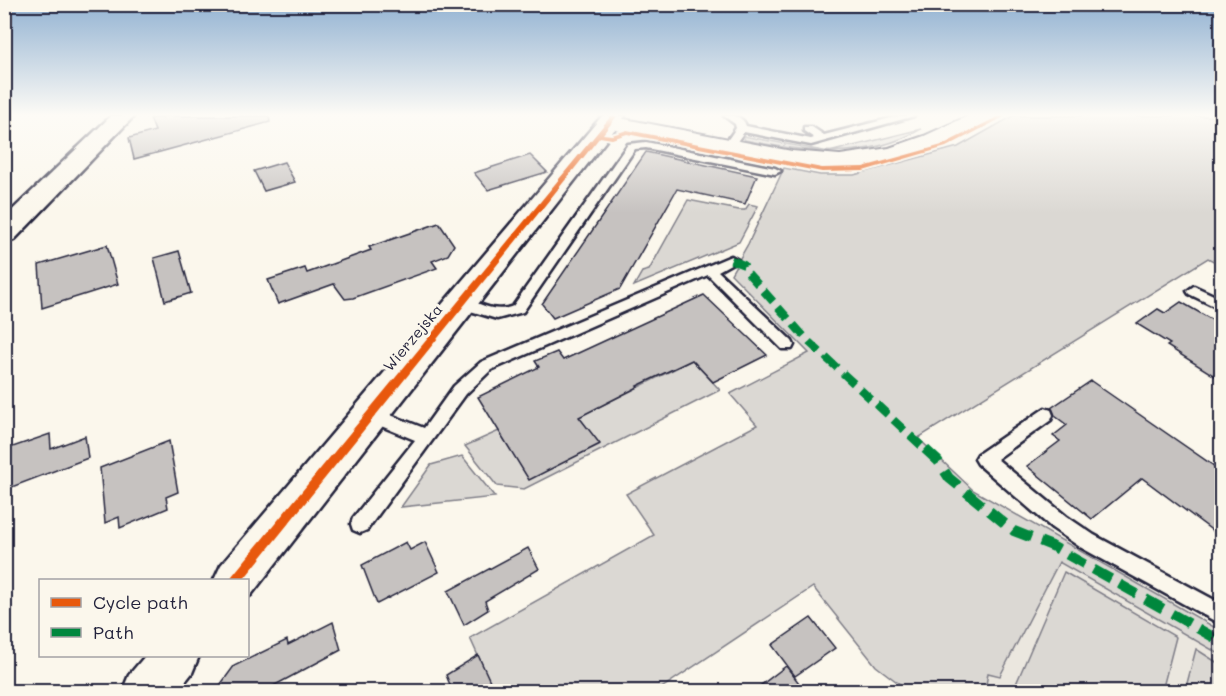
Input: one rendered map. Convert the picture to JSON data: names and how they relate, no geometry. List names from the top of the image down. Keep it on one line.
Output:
{"streets":{"street":["Wierzejska"]},"legend":["Cycle path","Path"]}
